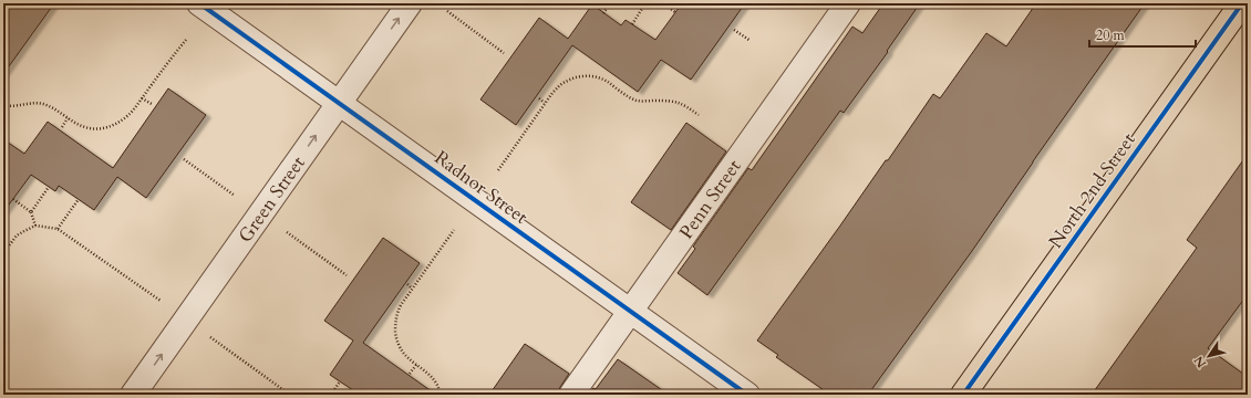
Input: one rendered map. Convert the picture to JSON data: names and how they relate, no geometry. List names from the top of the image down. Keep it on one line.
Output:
{"streets":{"main road":["North 2nd Street"],"street":["Radnor Street","Green Street","Penn Street"]},"crossings":[["Radnor Street","Green Street"],["Radnor Street","Penn Street"]],"one_way":["Green Street"],"scale_bar":"20 m","north":"bottom left"}
